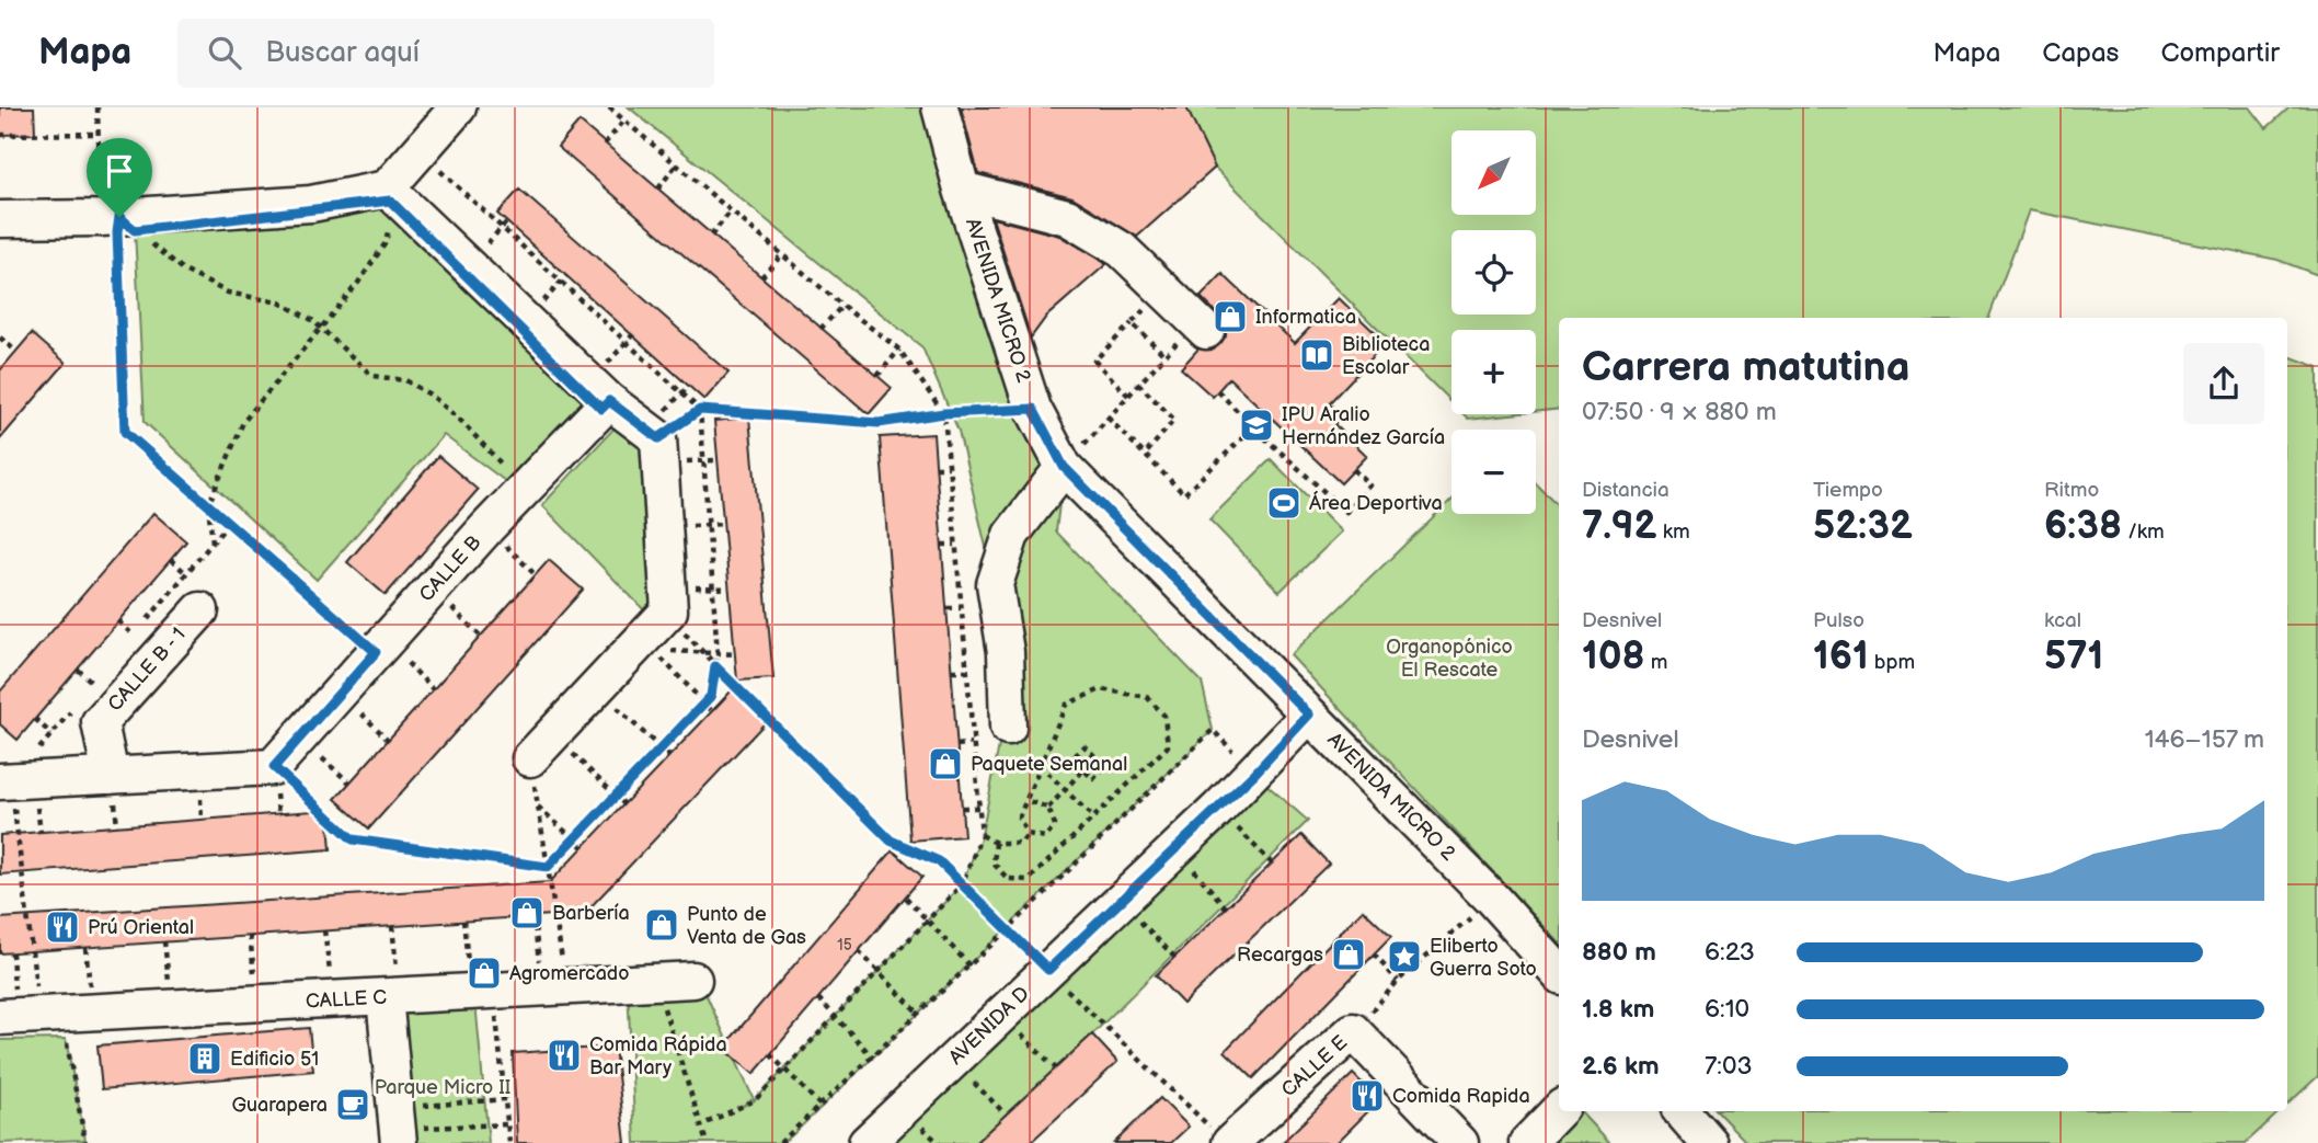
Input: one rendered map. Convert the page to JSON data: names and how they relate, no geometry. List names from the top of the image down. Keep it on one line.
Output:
{"streets":{"street":["AVENIDA MICRO 2","CALLE B","CALLE B - 1","CALLE C","AVENIDA D","CALLE E"]},"crossings":[["AVENIDA MICRO 2","AVENIDA D"]],"parks":["Organopónico El Rescate","Parque Micro II"],"places":{"shop":["Informatica","Paquete Semanal","Barbería","Punto de Venta de Gas","Recargas","Agromercado"],"library":["Biblioteca Escolar"],"school or university":["IPU Aralio Hernández García"],"sports":["Área Deportiva"],"restaurant":["Prú Oriental","Comida Rápida Bar Mary","Comida Rapida"],"place":["Eliberto Guerra Soto"],"building":["Edificio 51"],"cafe":["Guarapera"]},"house_numbers":["15"],"north":"bottom left","page":{"header":"Mapa","search":"Buscar aquí","nav":["Mapa","Capas","Compartir"],"map_buttons":["+","−"],"heading":["Carrera matutina","07:50 · 9 × 880 m"],"stats":[["Distancia","7.92 km"],["Tiempo","52:32"],["Ritmo","6:38 /km"],["Desnivel","108 m"],["Pulso","161 bpm"],["kcal","571"]],"chart":["Desnivel","146–157 m"],"list":[{"name":"880 m","note":"6:23"},{"name":"1.8 km","note":"6:10"},{"name":"2.6 km","note":"7:03"}]}}
